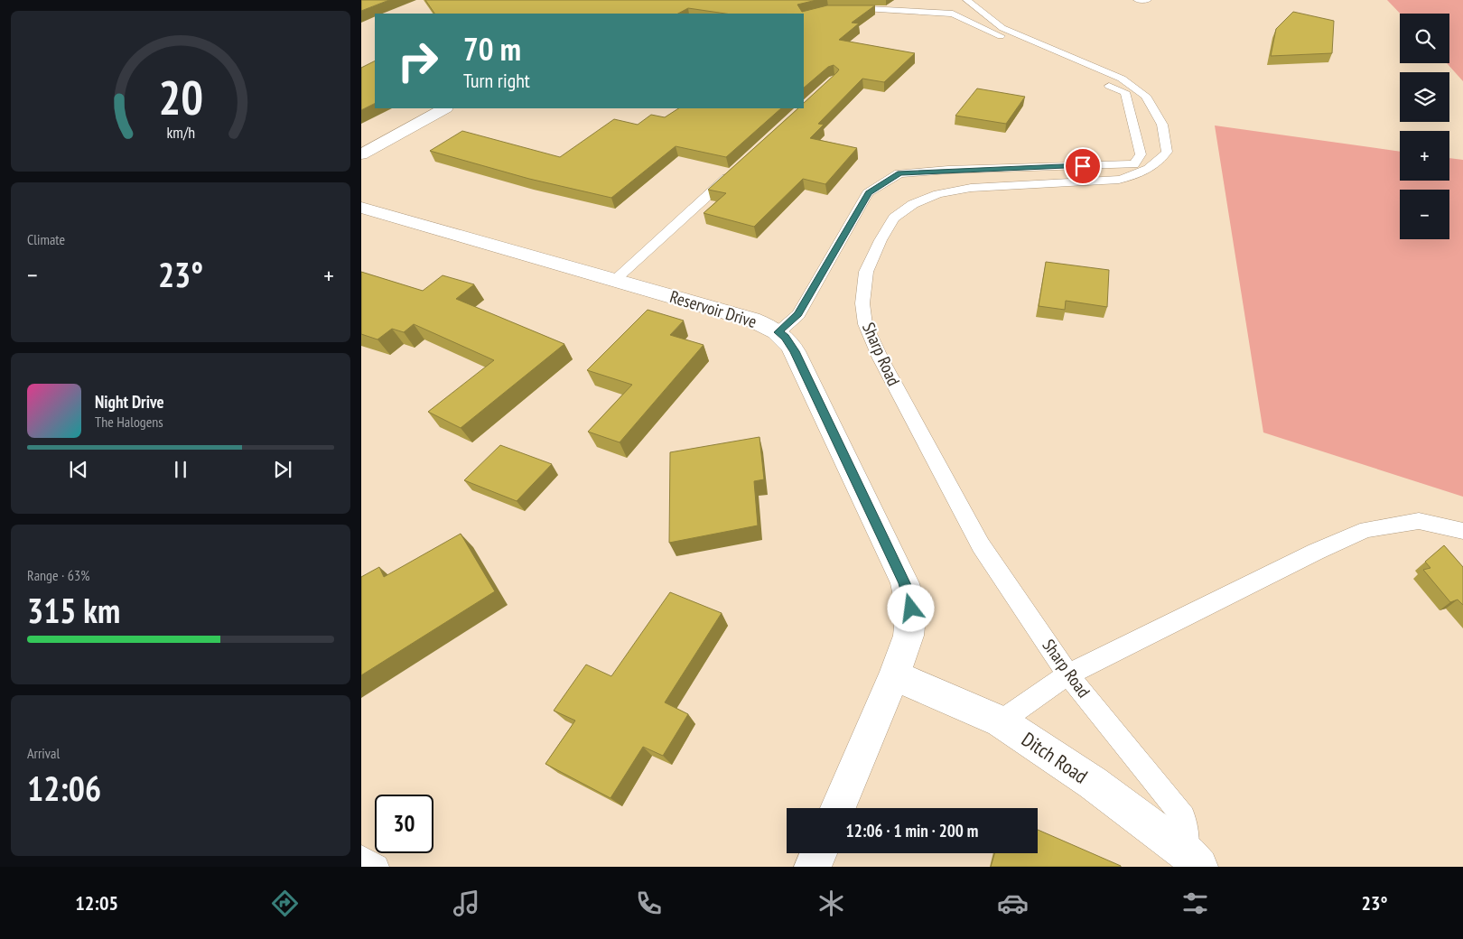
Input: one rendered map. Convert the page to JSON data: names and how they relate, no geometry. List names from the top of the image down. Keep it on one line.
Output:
{"streets":{"street":["Reservoir Drive","Ditch Road"],"lane":["Sharp Road"]},"crossings":[["Reservoir Drive","Ditch Road"],["Sharp Road","Ditch Road"]],"page":{"map_buttons":["+","−"],"turn":["70 m","Turn right"],"tile":["Climate",["Range · 63%","315 km"],["Arrival","12:06"]],"heat":["−","23°","+"],"song":["Night Drive","The Halogens"],"limit":"30","trip":"12:06 · 1 min · 200 m","tabs":["12:05","23°"],"gauge":["20","km/h"]}}
